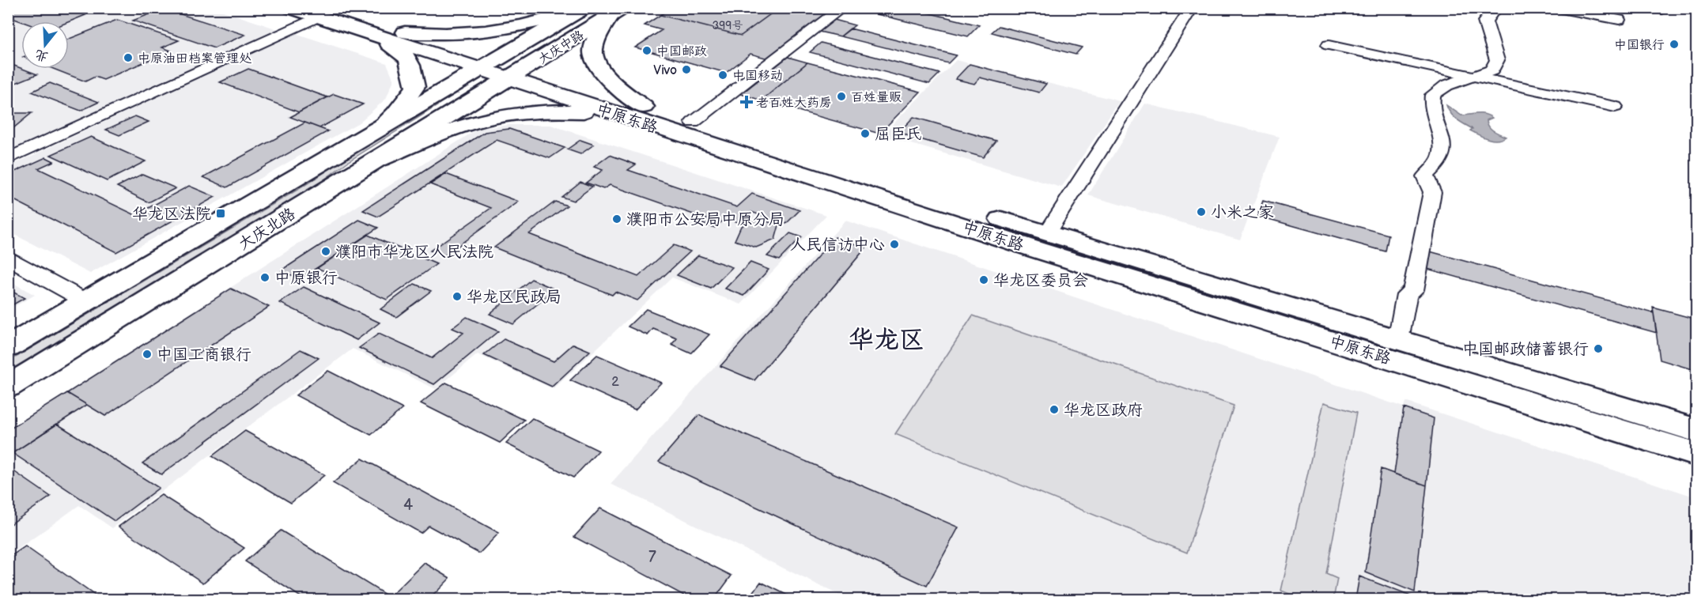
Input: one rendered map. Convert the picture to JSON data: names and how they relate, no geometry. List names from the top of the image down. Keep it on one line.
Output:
{"streets":{"main road":["大庆中路","中原东路","大庆北路"]},"crossings":[["大庆中路","中原东路"],["大庆中路","大庆北路"],["中原东路","大庆北路"]],"districts":["华龙区"],"places":{"other":["中国银行","中国邮政","中原油田档案管理处","Vivo","中国移动","百姓量贩","屈臣氏","小米之家","濮阳市公安局中原分局","人民信访中心","濮阳市华龙区人民法院","中原银行","华龙区委员会","华龙区民政局","中国邮政储蓄银行","中国工商银行","华龙区政府"],"health":["老百姓大药房"],"transit":["华龙区法院"]},"house_numbers":["399号","2","4","7"],"north":"bottom"}
